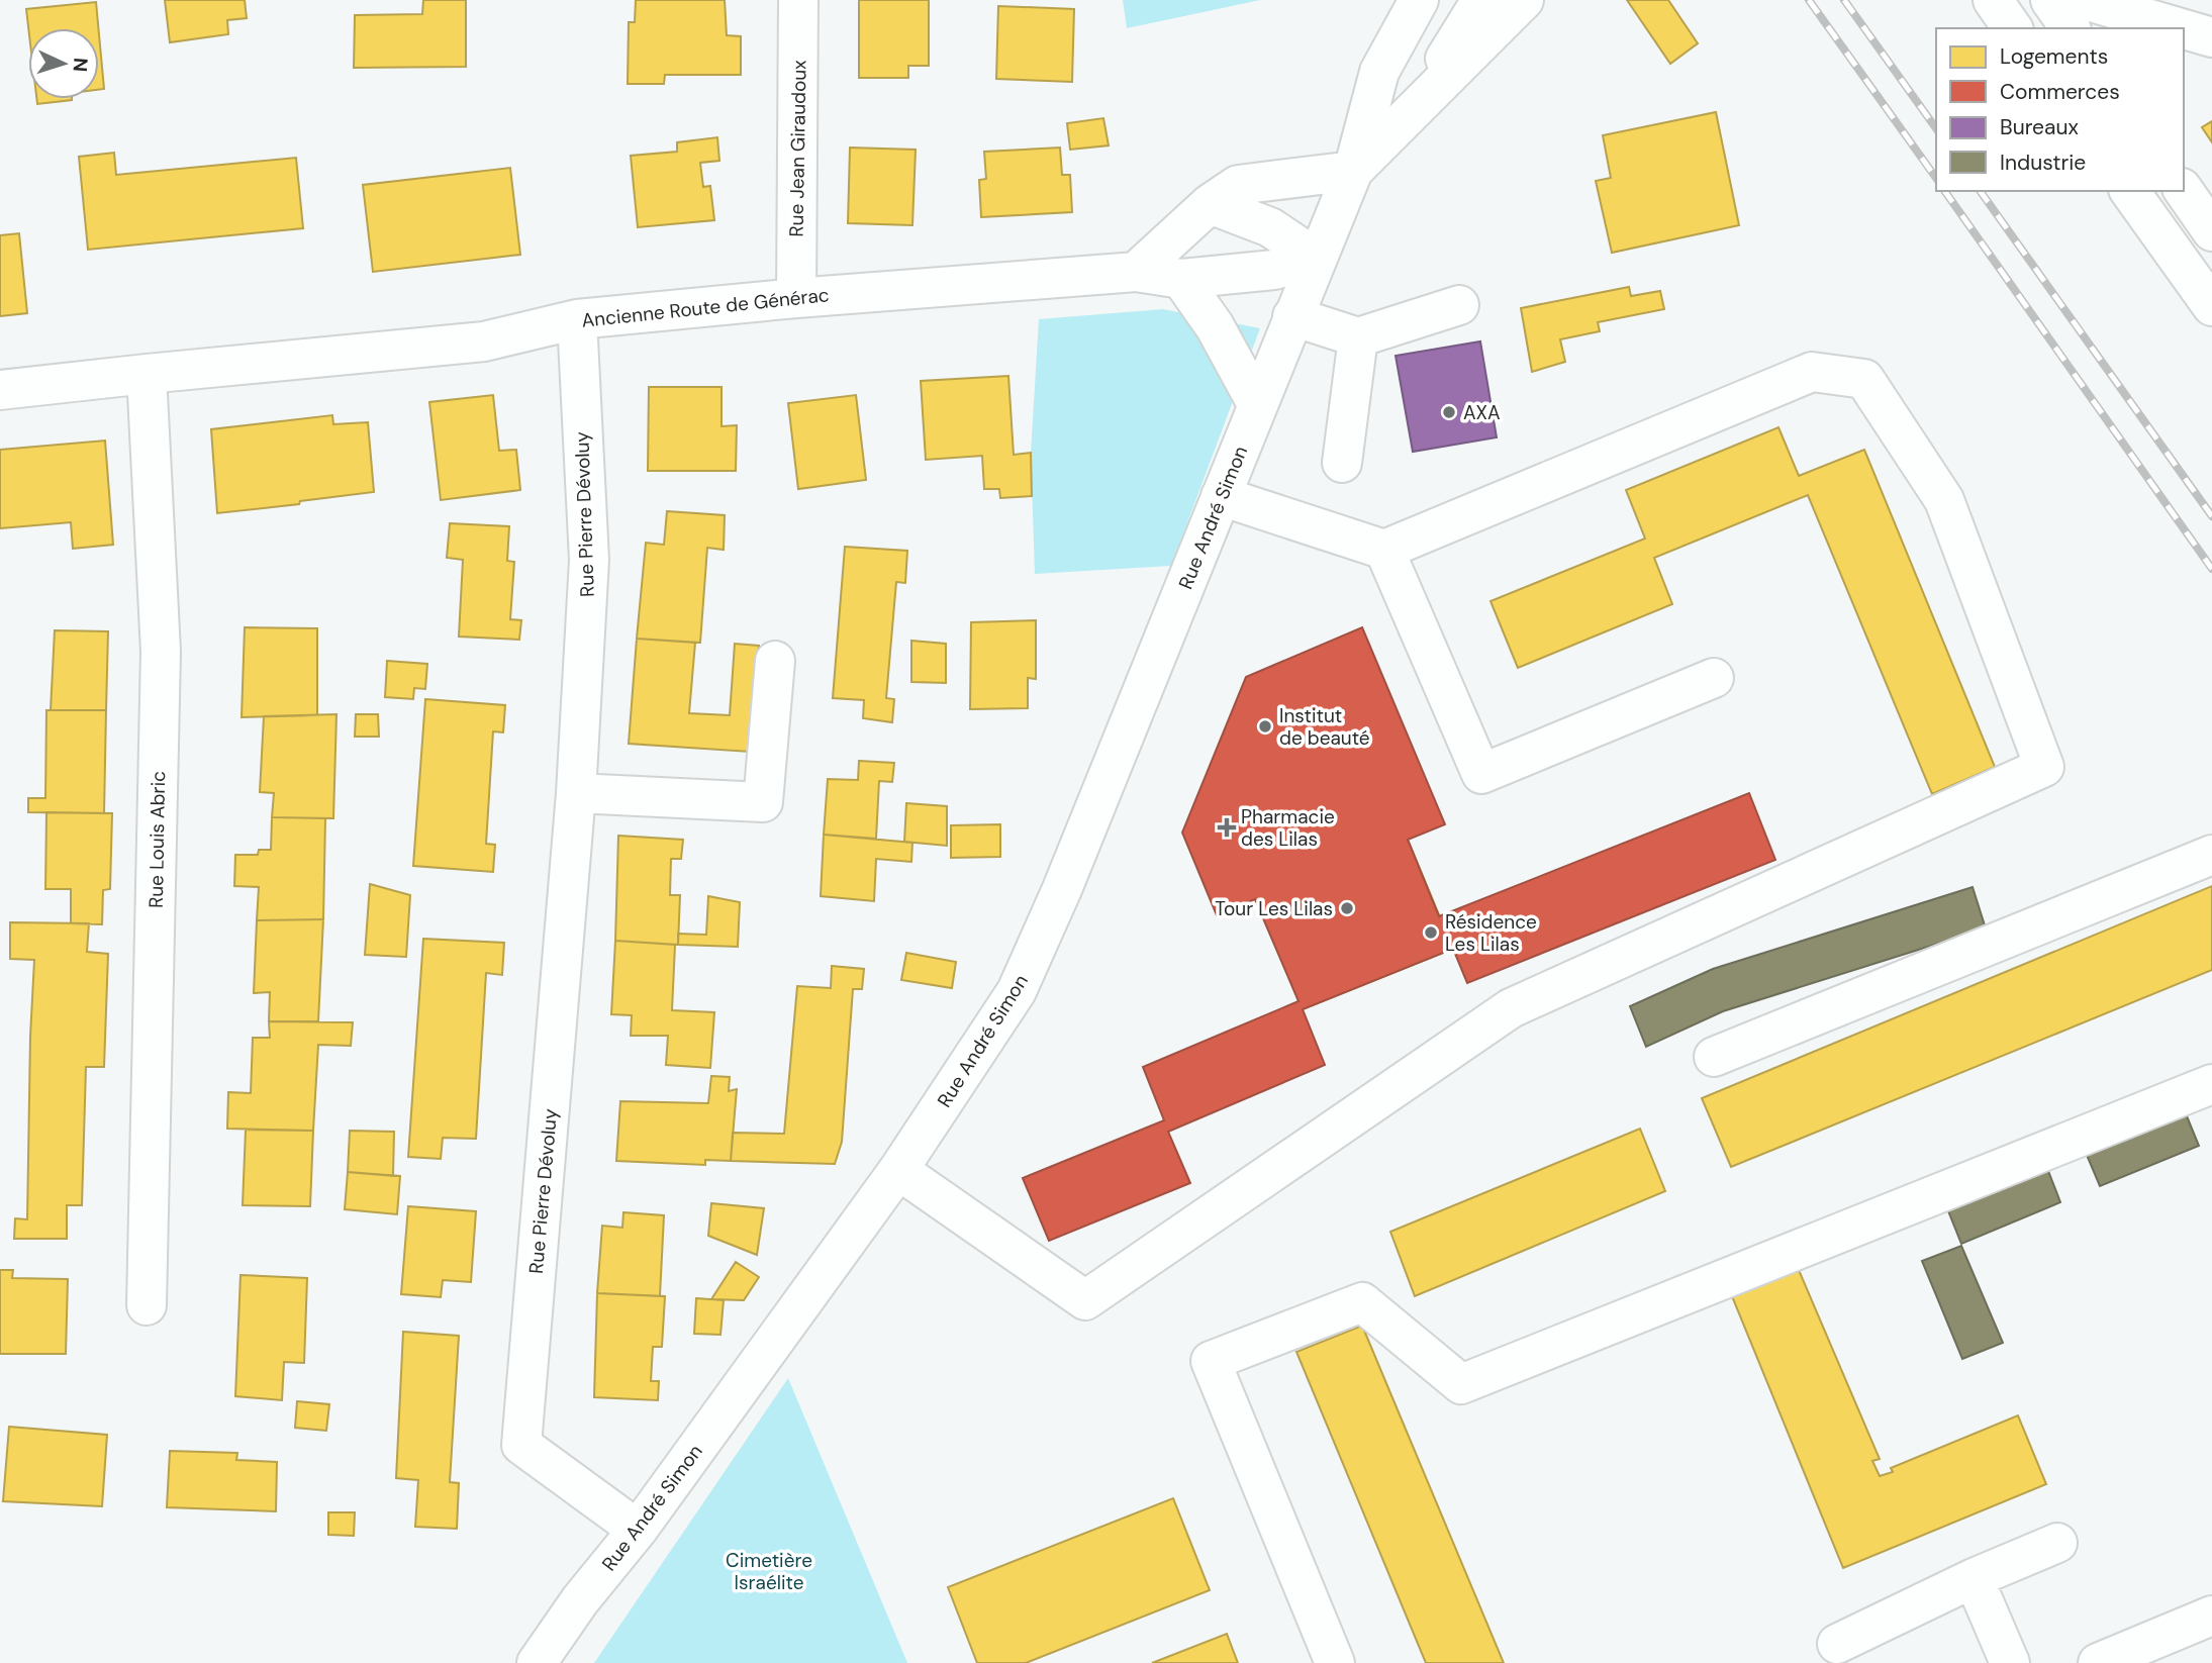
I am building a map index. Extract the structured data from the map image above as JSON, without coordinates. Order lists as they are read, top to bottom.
{
  "streets": {
    "street": [
      "Rue Jean Giraudoux",
      "Ancienne Route de Générac",
      "Rue Pierre Dévoluy",
      "Rue André Simon",
      "Rue Louis Abric"
    ]
  },
  "crossings": [
    ["Rue Jean Giraudoux", "Ancienne Route de Générac"],
    ["Ancienne Route de Générac", "Rue Pierre Dévoluy"],
    ["Ancienne Route de Générac", "Rue André Simon"],
    ["Ancienne Route de Générac", "Rue Louis Abric"],
    ["Rue Pierre Dévoluy", "Rue André Simon"]
  ],
  "parks": ["Cimetière Israélite"],
  "places": {
    "other": [
      "AXA",
      "Institut de beauté",
      "Tour Les Lilas",
      "Résidence Les Lilas"
    ],
    "health": ["Pharmacie des Lilas"]
  },
  "legend": [
    "Logements",
    "Commerces",
    "Bureaux",
    "Industrie"
  ],
  "north": "right"
}
